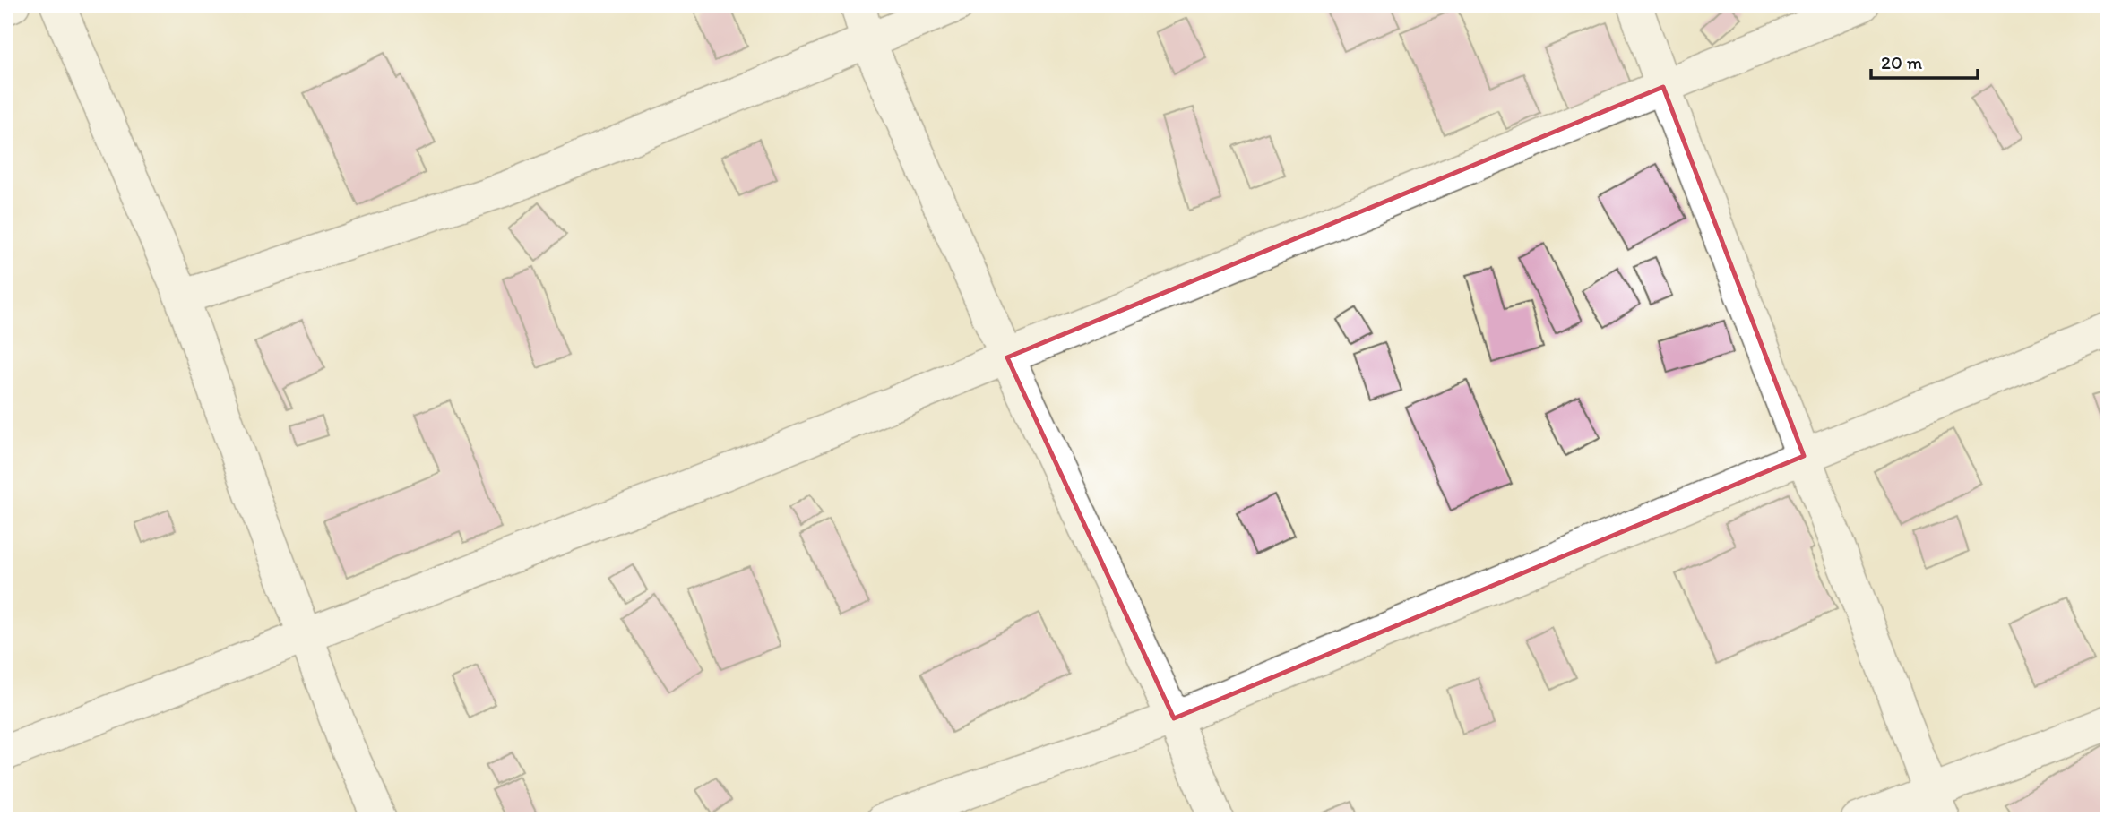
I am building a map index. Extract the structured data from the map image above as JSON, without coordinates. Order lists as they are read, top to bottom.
{
  "scale_bar": "20 m"
}
